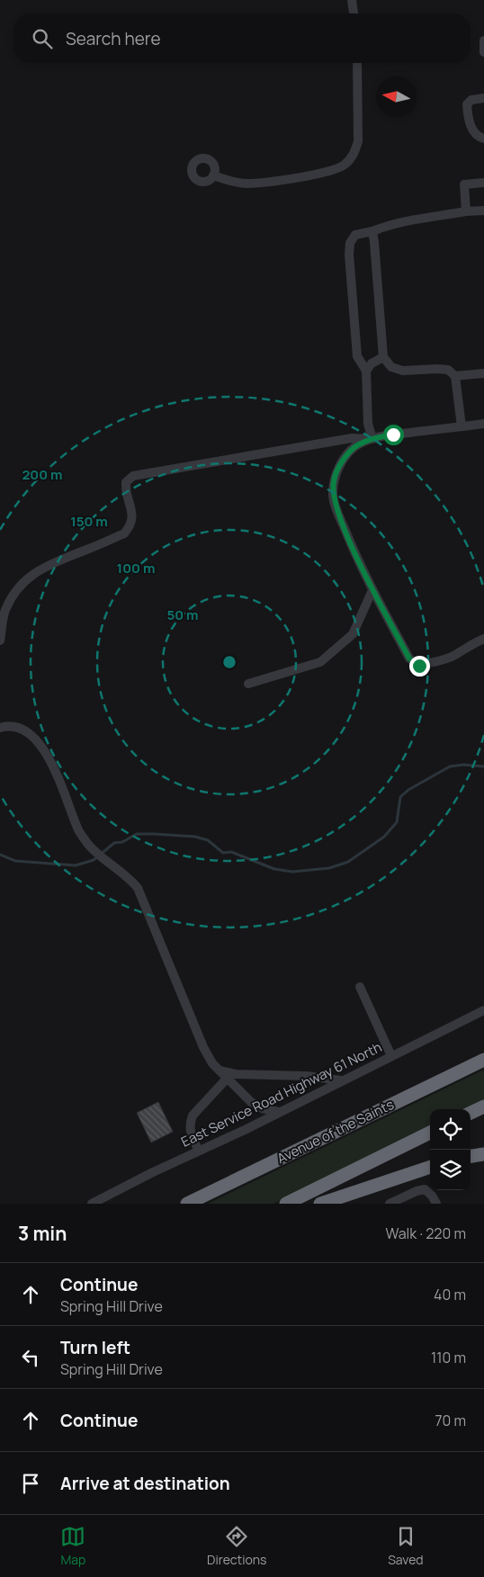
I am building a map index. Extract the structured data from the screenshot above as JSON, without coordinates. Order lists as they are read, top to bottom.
{
  "streets": {
    "highway": ["Avenue of the Saints"],
    "street": ["East Service Road Highway 61 North"]
  },
  "north": "left",
  "page": {
    "search": "Search here",
    "heading": ["3 min", "Walk · 220 m"],
    "list": [
      ["Continue", "Spring Hill Drive", "40 m"],
      ["Turn left", "Spring Hill Drive", "110 m"],
      ["Continue", "70 m"],
      "Arrive at destination"
    ],
    "nav": ["Map", "Directions", "Saved"]
  },
  "rings": [
    "200 m",
    "150 m",
    "100 m",
    "50 m"
  ]
}
